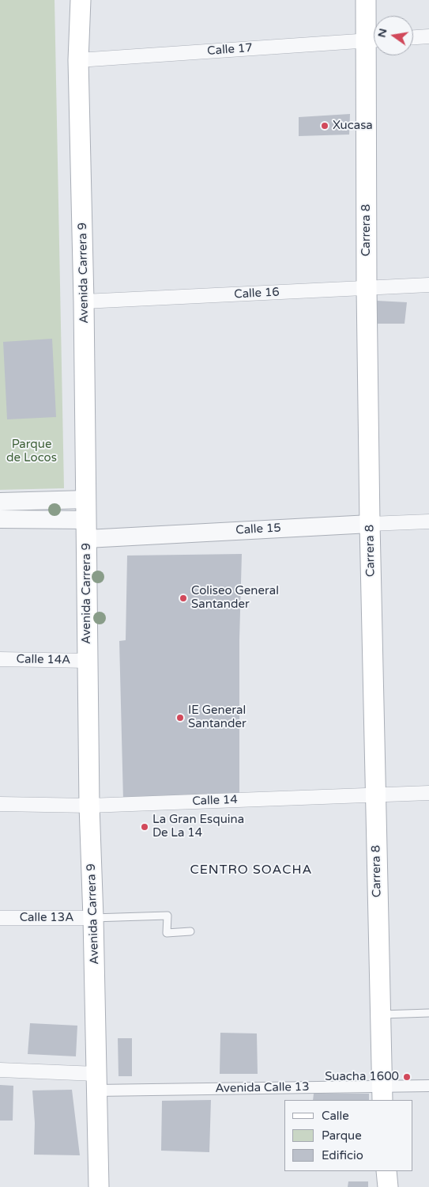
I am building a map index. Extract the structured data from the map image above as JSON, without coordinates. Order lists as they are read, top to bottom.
{
  "streets": {
    "main road": ["Carrera 8", "Avenida Carrera 9"],
    "street": [
      "Calle 17",
      "Calle 16",
      "Calle 15",
      "Calle 14A",
      "Calle 14",
      "Calle 13A",
      "Avenida Calle 13"
    ]
  },
  "crossings": [
    ["Calle 17", "Carrera 8"],
    ["Calle 17", "Avenida Carrera 9"],
    ["Carrera 8", "Calle 16"],
    ["Carrera 8", "Calle 15"],
    ["Carrera 8", "Calle 14"],
    ["Carrera 8", "Avenida Calle 13"],
    ["Avenida Carrera 9", "Calle 16"],
    ["Avenida Carrera 9", "Calle 15"],
    ["Avenida Carrera 9", "Calle 14A"],
    ["Avenida Carrera 9", "Calle 14"],
    ["Avenida Carrera 9", "Calle 13A"],
    ["Avenida Carrera 9", "Avenida Calle 13"]
  ],
  "districts": ["CENTRO SOACHA"],
  "parks": ["Parque de Locos"],
  "places": [
    "Xucasa",
    "Coliseo General Santander",
    "IE General Santander",
    "La Gran Esquina De La 14",
    "Suacha 1600"
  ],
  "legend": ["Calle", "Parque", "Edificio"],
  "north": "left"
}
